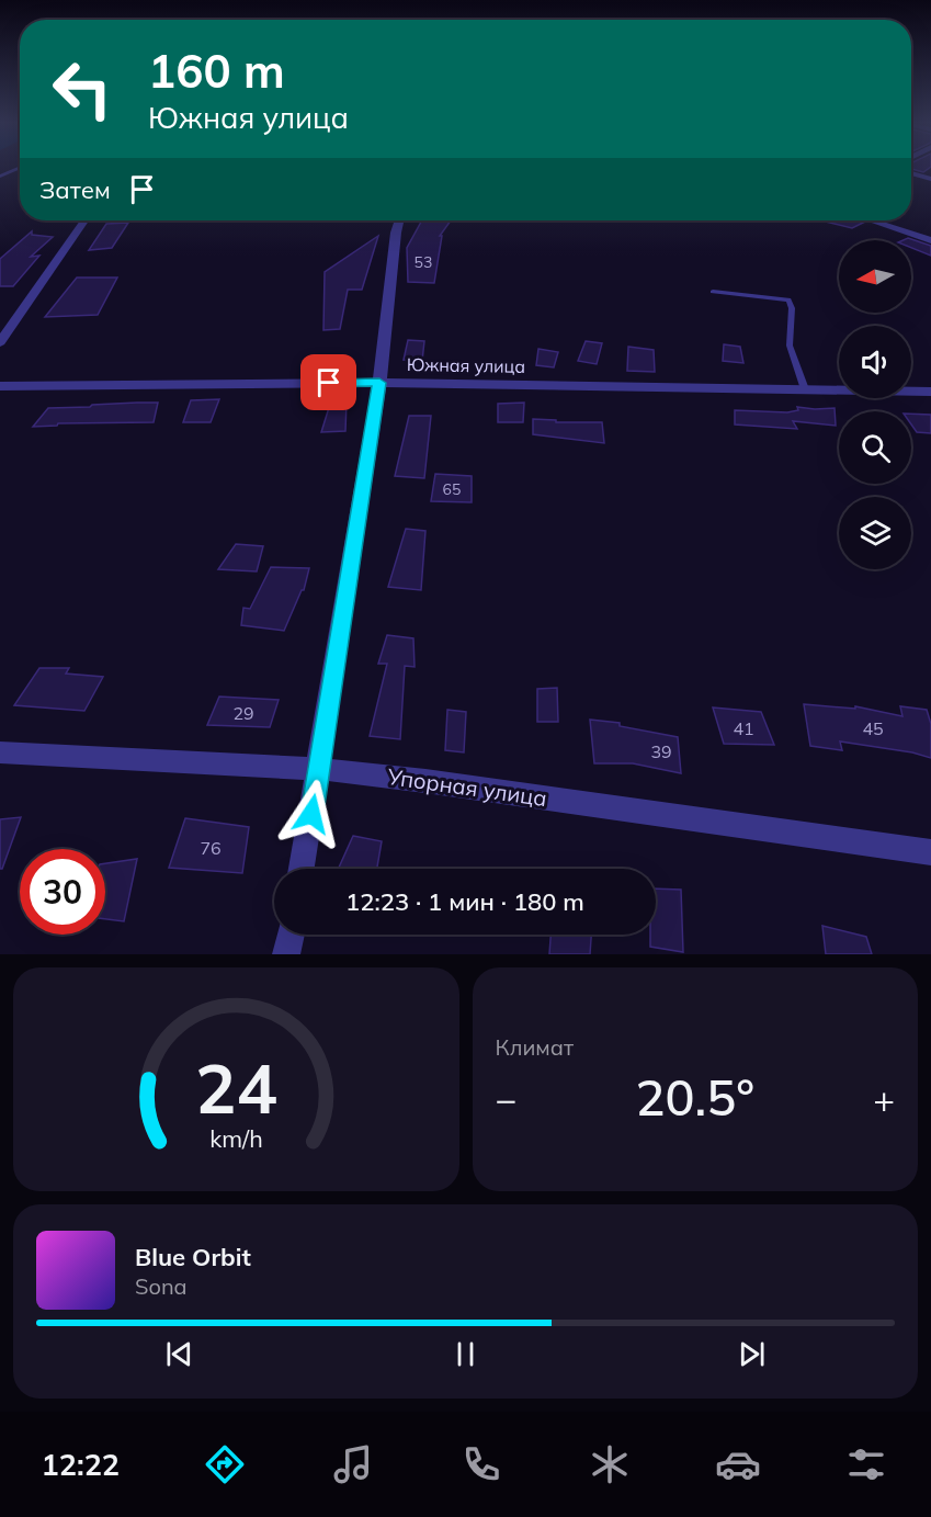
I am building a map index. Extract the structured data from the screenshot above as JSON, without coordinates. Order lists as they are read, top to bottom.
{
  "streets": {
    "street": ["Южная улица", "Упорная улица"]
  },
  "house_numbers": [
    "53",
    "65",
    "29",
    "41",
    "45",
    "39",
    "76"
  ],
  "north": "left",
  "page": {
    "turn": ["160 m", "Южная улица"],
    "then": "Затем",
    "limit": "30",
    "trip": "12:23 · 1 мин · 180 m",
    "tile": "Климат",
    "heat": ["−", "20.5°", "+"],
    "song": ["Blue Orbit", "Sona"],
    "tabs": "12:22",
    "gauge": ["24", "km/h"]
  }
}
